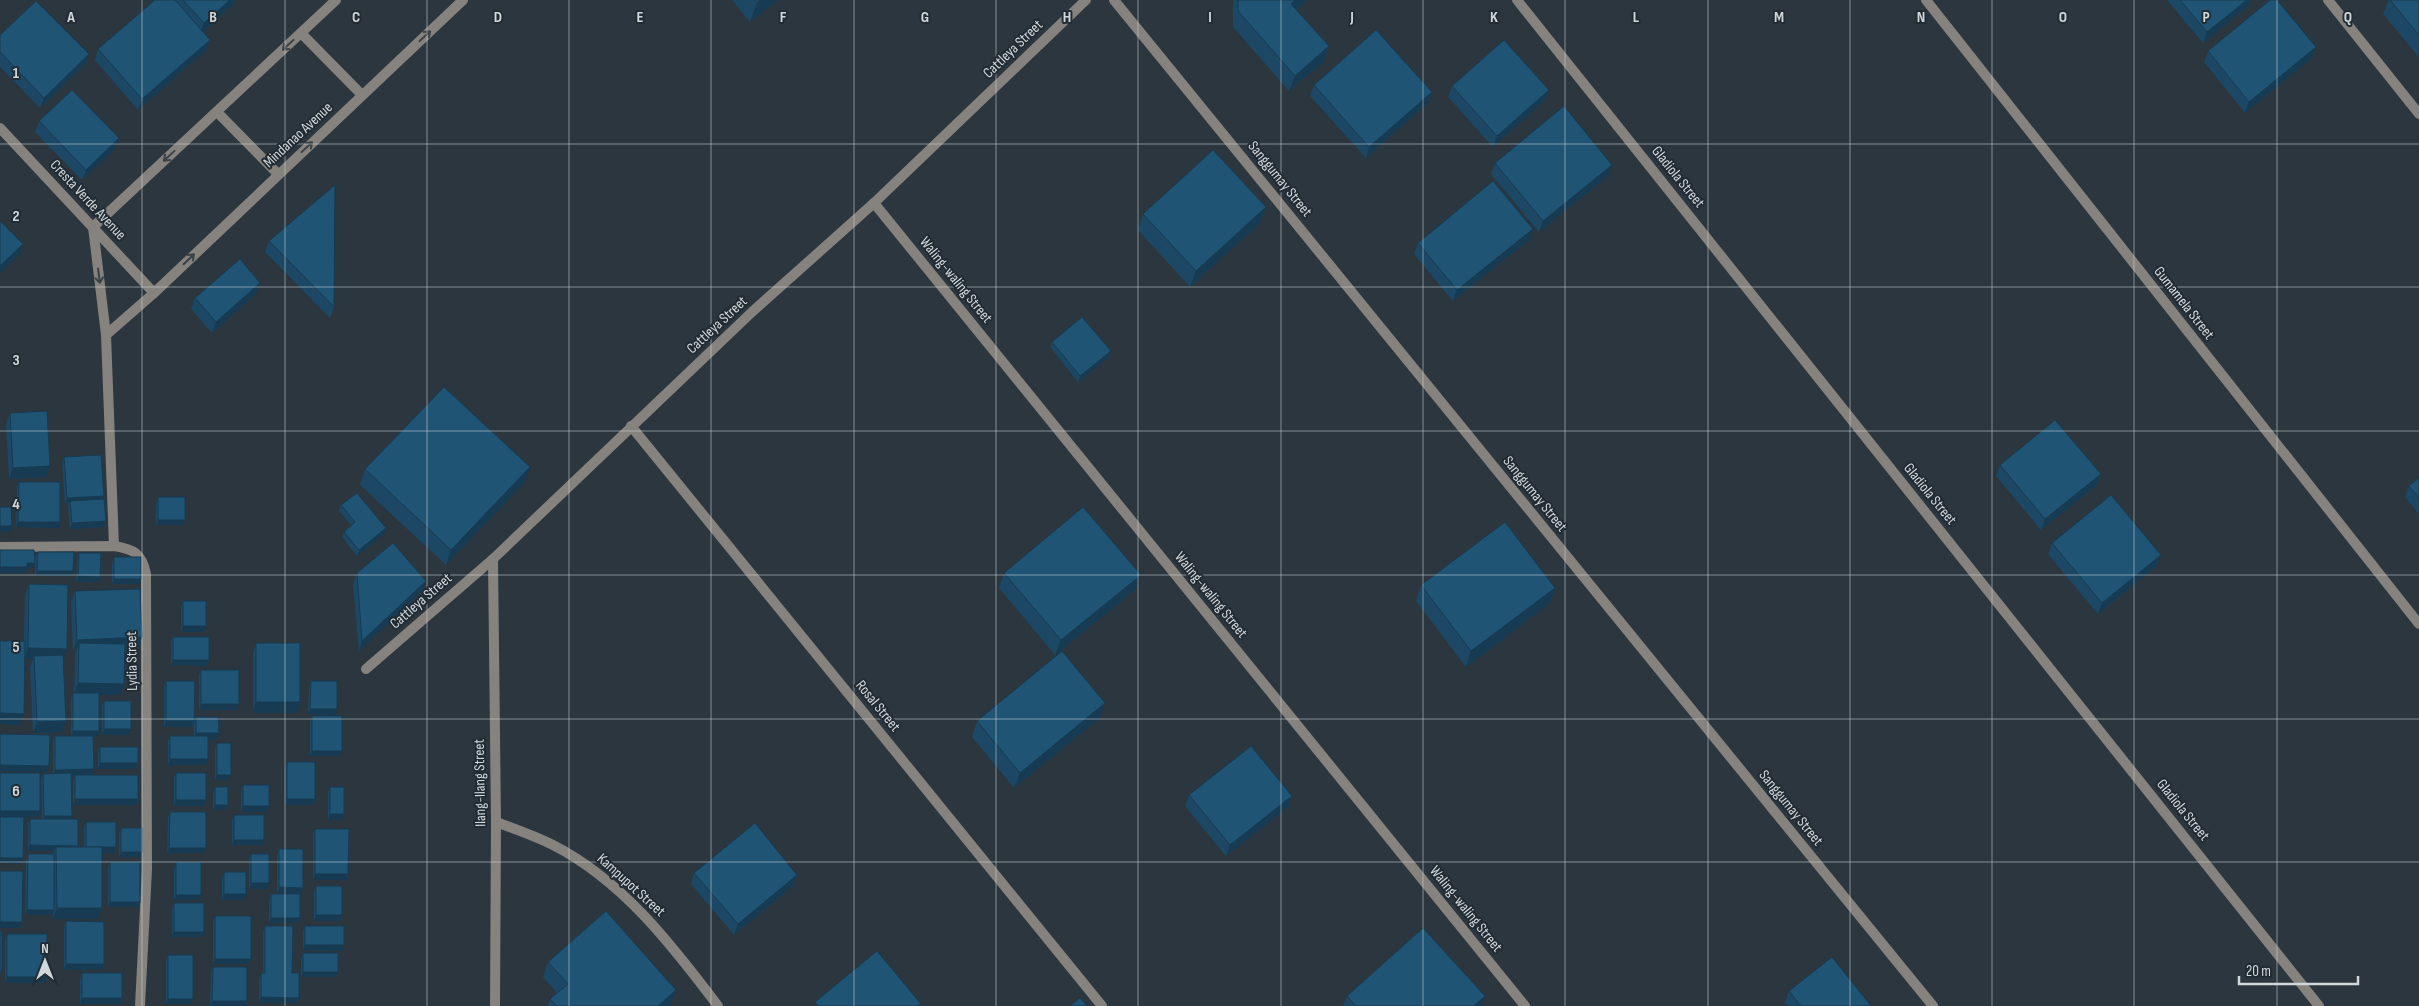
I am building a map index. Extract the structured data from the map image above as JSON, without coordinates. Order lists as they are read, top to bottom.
{
  "streets": {
    "street": [
      "Cattleya Street",
      "Mindanao Avenue",
      "Gladiola Street",
      "Sanggumay Street",
      "Cresta Verde Avenue",
      "Waling-waling Street",
      "Gumamela Street",
      "Lydia Street",
      "Rosal Street",
      "Ilang-Ilang Street",
      "Kampupot Street"
    ]
  },
  "crossings": [
    ["Cattleya Street", "Waling-waling Street"],
    ["Cattleya Street", "Rosal Street"],
    ["Cattleya Street", "Ilang-Ilang Street"],
    ["Mindanao Avenue", "Cresta Verde Avenue"],
    ["Ilang-Ilang Street", "Kampupot Street"]
  ],
  "scale_bar": "20 m",
  "north": "top",
  "grid": {
    "columns": [
      "A",
      "B",
      "C",
      "D",
      "E",
      "F",
      "G",
      "H",
      "I",
      "J",
      "K",
      "L",
      "M",
      "N",
      "O",
      "P",
      "Q"
    ],
    "rows": [
      "1",
      "2",
      "3",
      "4",
      "5",
      "6"
    ]
  }
}
